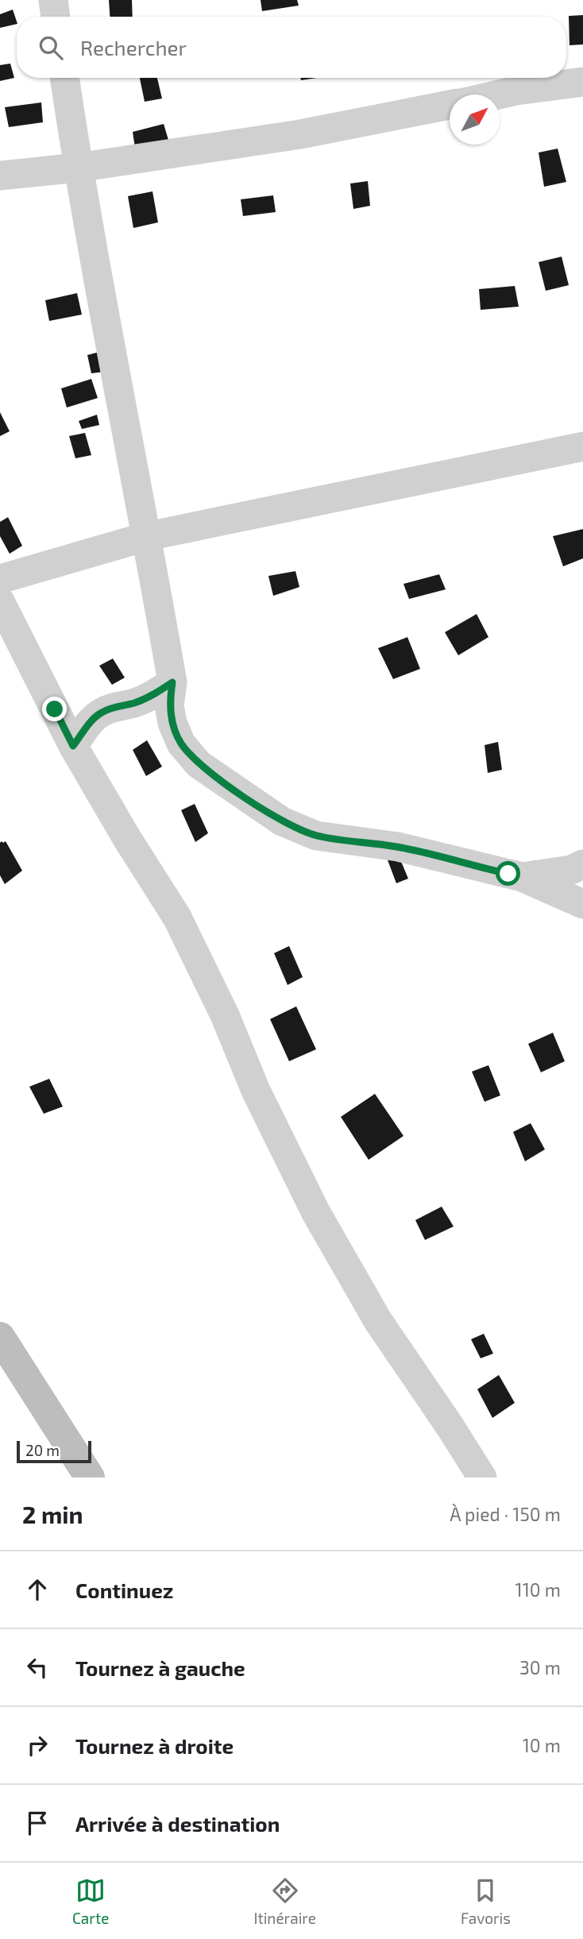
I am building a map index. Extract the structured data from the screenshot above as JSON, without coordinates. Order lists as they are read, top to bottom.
{
  "scale_bar": "20 m",
  "north": "top right",
  "page": {
    "search": "Rechercher",
    "scale": "20 m",
    "heading": ["2 min", "À pied · 150 m"],
    "list": [
      ["Continuez", "110 m"],
      ["Tournez à gauche", "30 m"],
      ["Tournez à droite", "10 m"],
      "Arrivée à destination"
    ],
    "nav": ["Carte", "Itinéraire", "Favoris"]
  }
}
